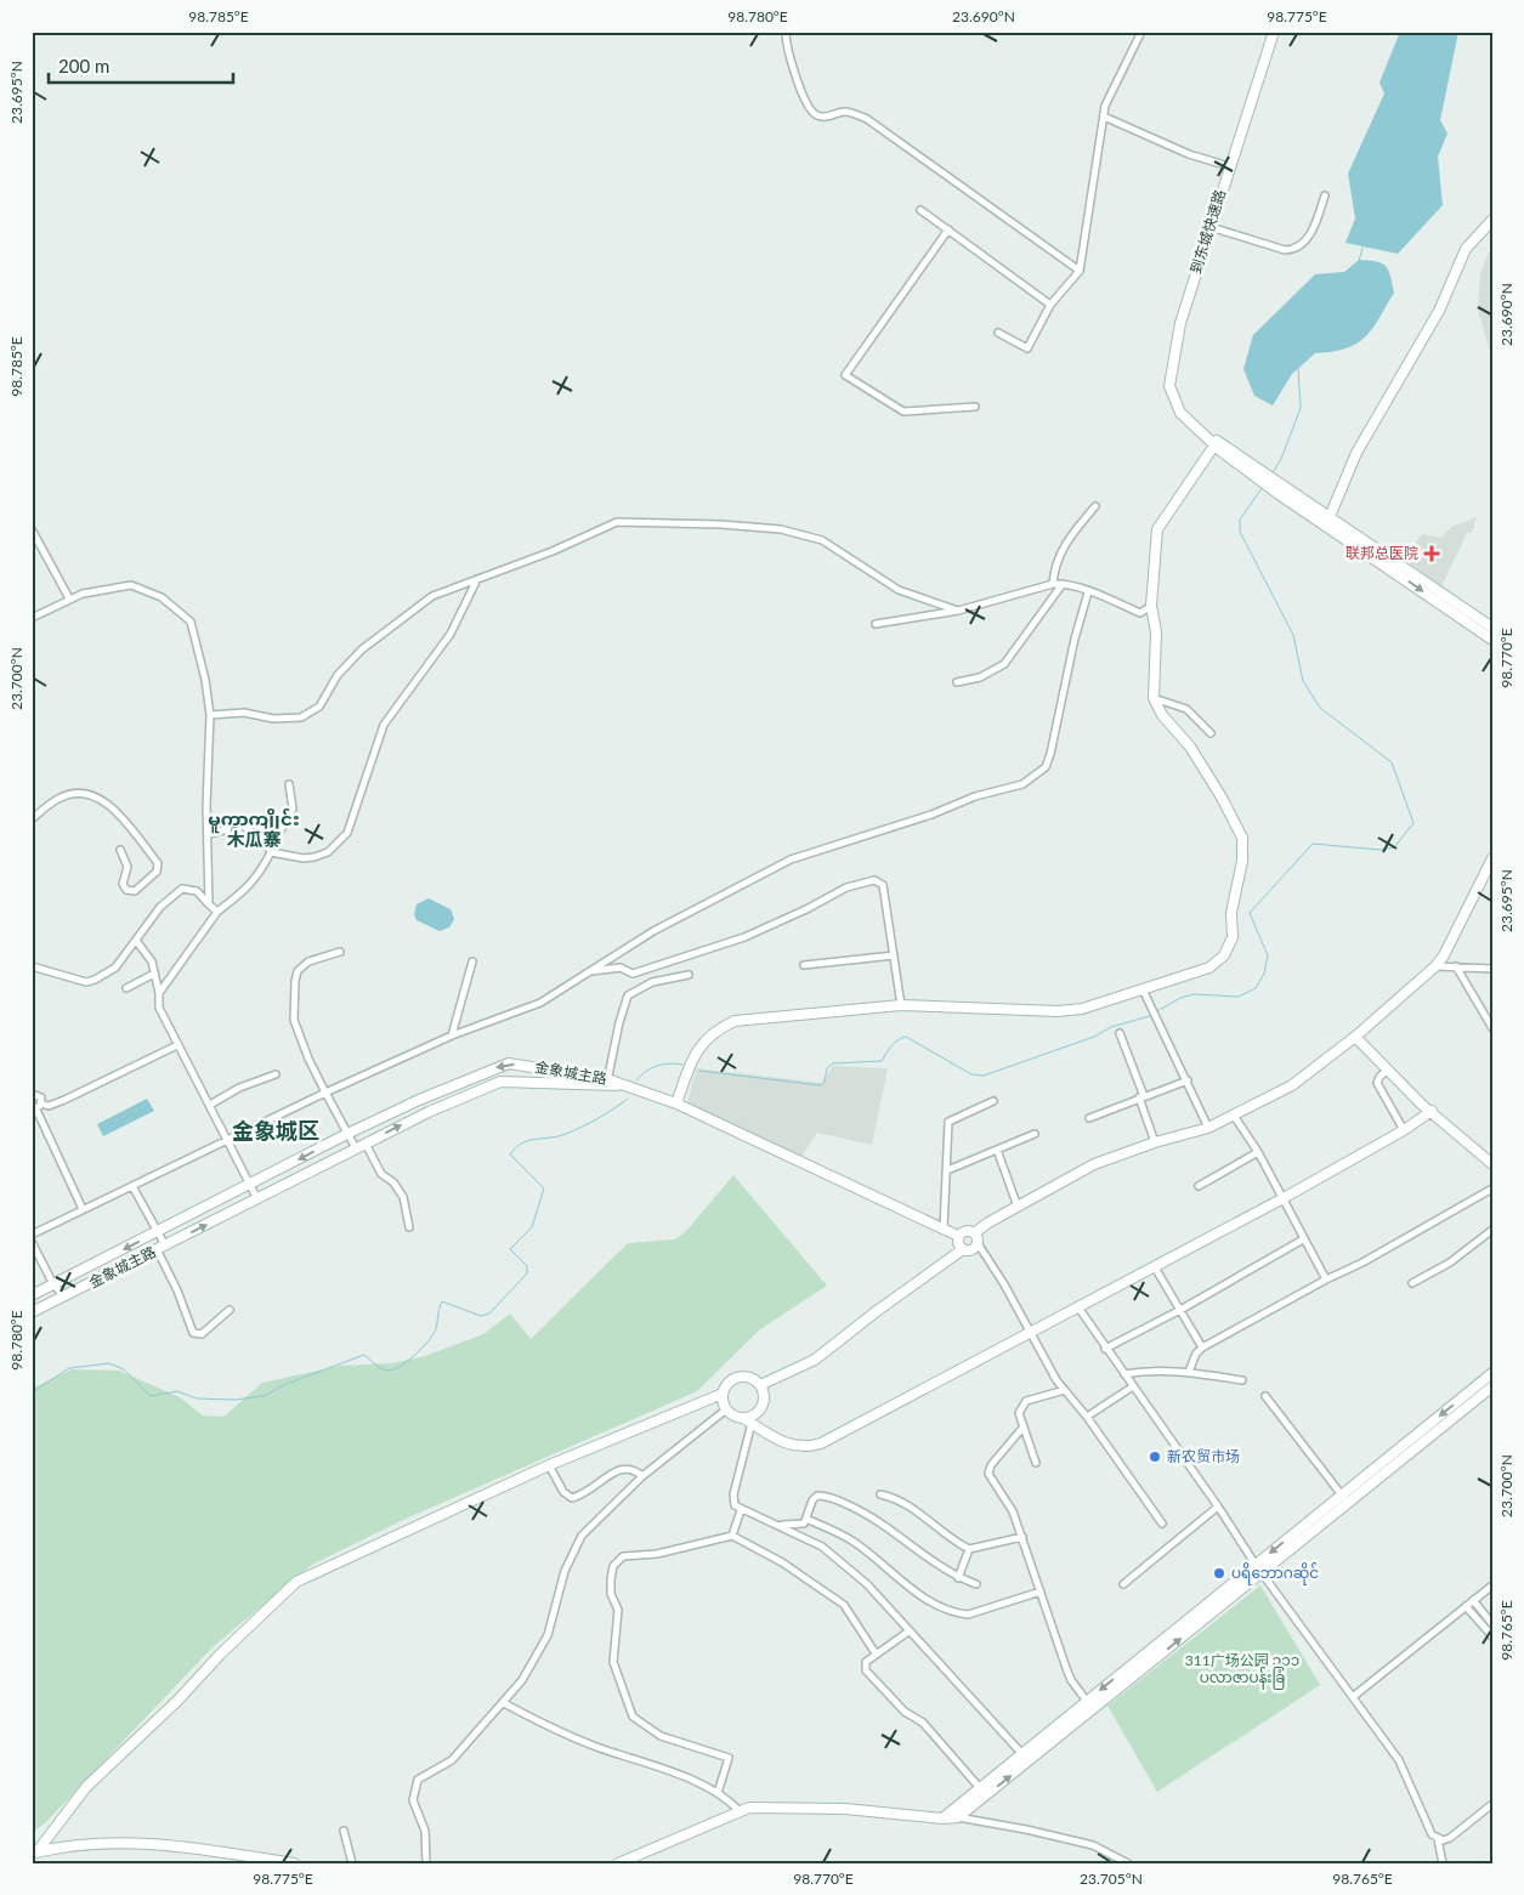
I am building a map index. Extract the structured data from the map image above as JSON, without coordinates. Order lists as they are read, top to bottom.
{
  "streets": {
    "main road": ["到东城快速路", "金象城主路"]
  },
  "districts": ["မူကွာကျိုင်း 木瓜寨", "金象城区"],
  "parks": ["311广场公园 ၃၁၁ ပလာဇာပန်းခြံ"],
  "places": {
    "health": ["联邦总医院"],
    "other": ["新农贸市场", "ပရိဘောဂဆိုင်"]
  },
  "scale_bar": "200 m",
  "coordinates": [
    "98.785°E",
    "98.780°E",
    "23.690°N",
    "98.775°E",
    "23.695°N",
    "98.770°E",
    "23.700°N",
    "98.765°E",
    "23.705°N"
  ]
}
